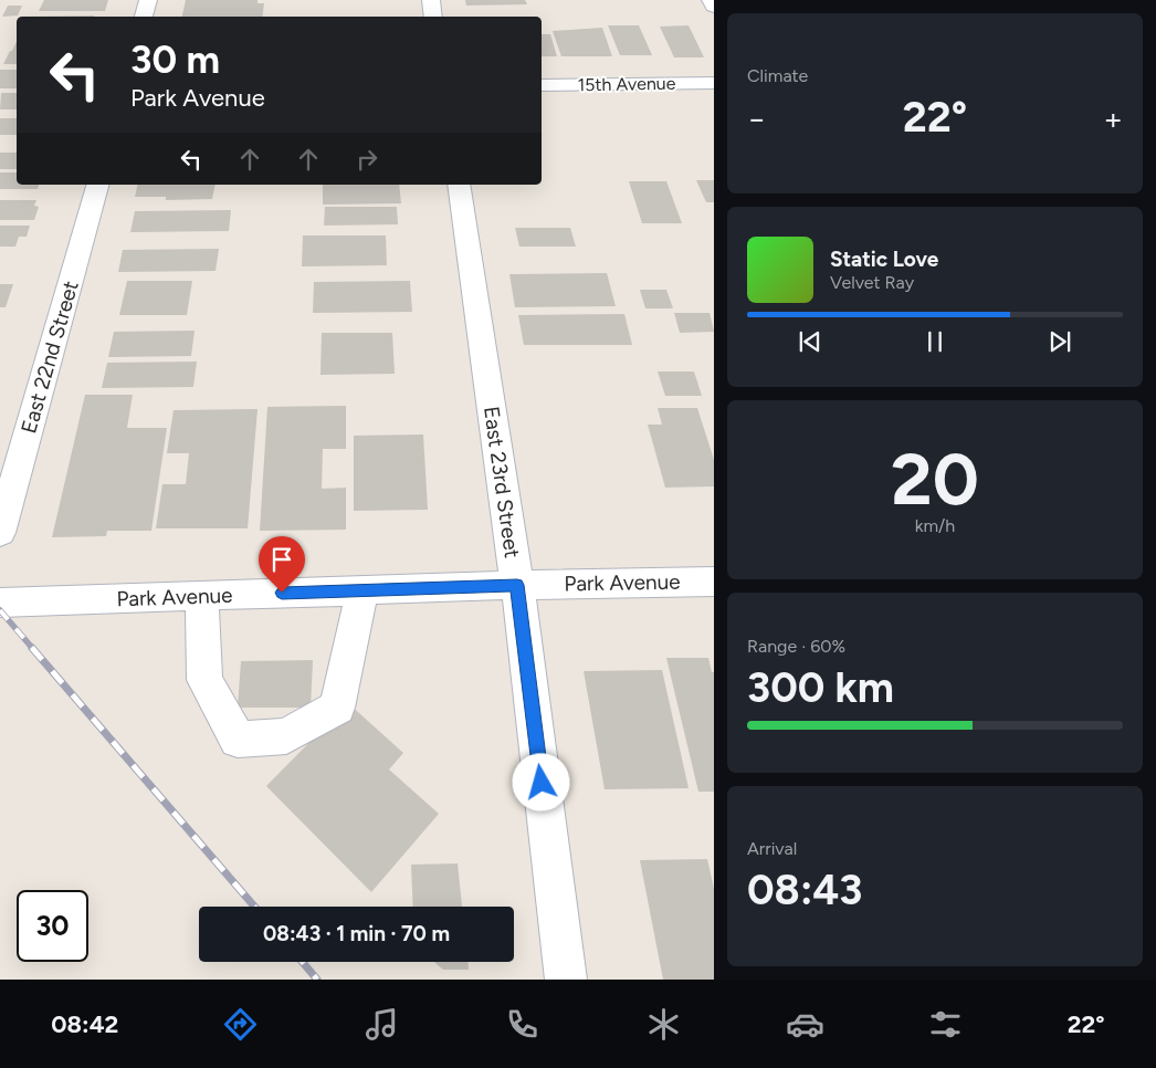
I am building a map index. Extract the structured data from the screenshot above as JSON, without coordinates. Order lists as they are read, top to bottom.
{
  "streets": {
    "street": [
      "15th Avenue",
      "East 22nd Street",
      "East 23rd Street",
      "Park Avenue"
    ]
  },
  "crossings": [
    ["East 23rd Street", "Park Avenue"]
  ],
  "page": {
    "tile": [
      "Climate",
      ["20", "km/h"],
      ["Range · 60%", "300 km"],
      ["Arrival", "08:43"]
    ],
    "turn": ["30 m", "Park Avenue"],
    "heat": ["−", "22°", "+"],
    "song": ["Static Love", "Velvet Ray"],
    "limit": "30",
    "trip": "08:43 · 1 min · 70 m",
    "tabs": ["08:42", "22°"]
  }
}
